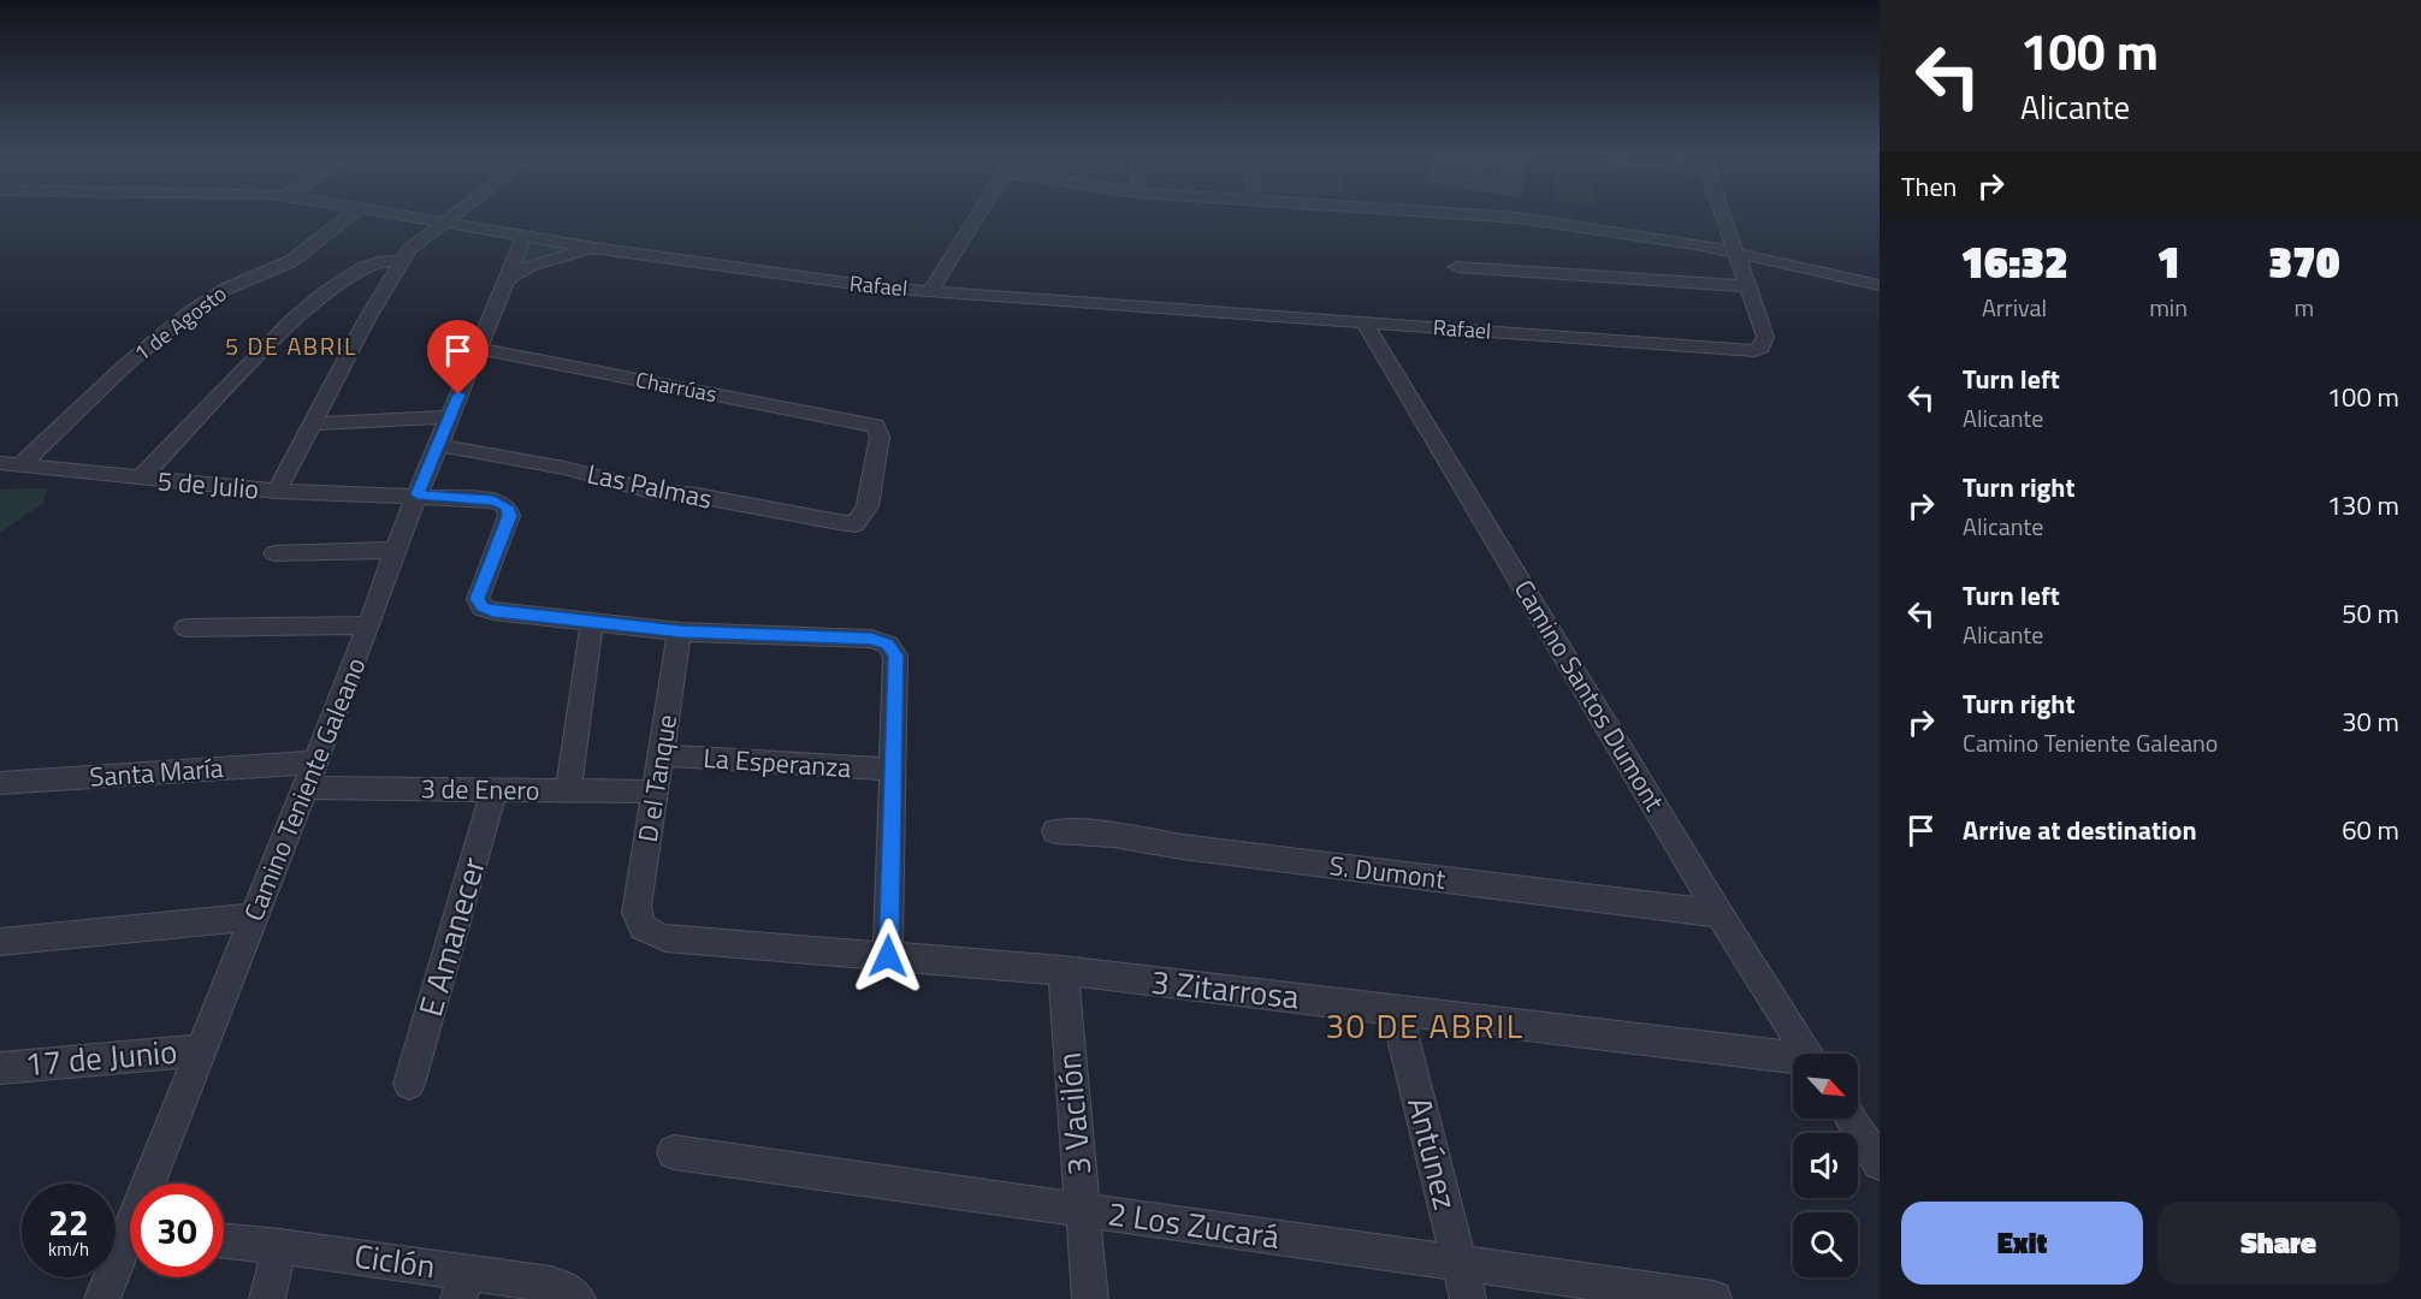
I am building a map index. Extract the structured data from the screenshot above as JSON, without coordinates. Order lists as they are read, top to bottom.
{
  "streets": {
    "street": [
      "Rafael",
      "1 de Agosto",
      "Charrúas",
      "5 de Julio",
      "Las Palmas",
      "Camino Santos Dumont",
      "La Esperanza",
      "Santa María",
      "D el Tanque",
      "Camino Teniente Galeano",
      "3 de Enero",
      "S. Dumont",
      "E Amanecer",
      "3 Zitarrosa",
      "17 de Junio",
      "3 Vacilón",
      "Antúnez",
      "2 Los Zucará",
      "Ciclón"
    ]
  },
  "crossings": [
    ["Rafael", "Camino Santos Dumont"],
    ["Rafael", "Camino Teniente Galeano"],
    ["1 de Agosto", "5 de Julio"],
    ["Charrúas", "Las Palmas"],
    ["Charrúas", "Camino Teniente Galeano"],
    ["5 de Julio", "Camino Teniente Galeano"],
    ["Las Palmas", "Camino Teniente Galeano"],
    ["Camino Santos Dumont", "S. Dumont"],
    ["La Esperanza", "D el Tanque"],
    ["Santa María", "Camino Teniente Galeano"],
    ["Santa María", "3 de Enero"],
    ["D el Tanque", "3 de Enero"],
    ["D el Tanque", "3 Zitarrosa"],
    ["Camino Teniente Galeano", "3 de Enero"],
    ["Camino Teniente Galeano", "17 de Junio"],
    ["3 de Enero", "E Amanecer"],
    ["3 Zitarrosa", "3 Vacilón"],
    ["3 Zitarrosa", "Antúnez"],
    ["3 Vacilón", "2 Los Zucará"],
    ["Antúnez", "2 Los Zucará"]
  ],
  "districts": ["5 DE ABRIL", "30 DE ABRIL"],
  "north": "bottom right",
  "page": {
    "turn": ["100 m", "Alicante"],
    "then": "Then",
    "eta": [
      "16:32",
      "Arrival",
      "1",
      "min",
      "370",
      "m"
    ],
    "list": [
      {
        "name": "Turn left",
        "note": "Alicante",
        "value": "100 m"
      },
      {
        "name": "Turn right",
        "note": "Alicante",
        "value": "130 m"
      },
      {
        "name": "Turn left",
        "note": "Alicante",
        "value": "50 m"
      },
      {
        "name": "Turn right",
        "note": "Camino Teniente Galeano",
        "value": "30 m"
      },
      {
        "name": "Arrive at destination",
        "value": "60 m"
      }
    ],
    "speed": "22 km/h",
    "limit": "30",
    "buttons": ["Exit", "Share"]
  }
}
